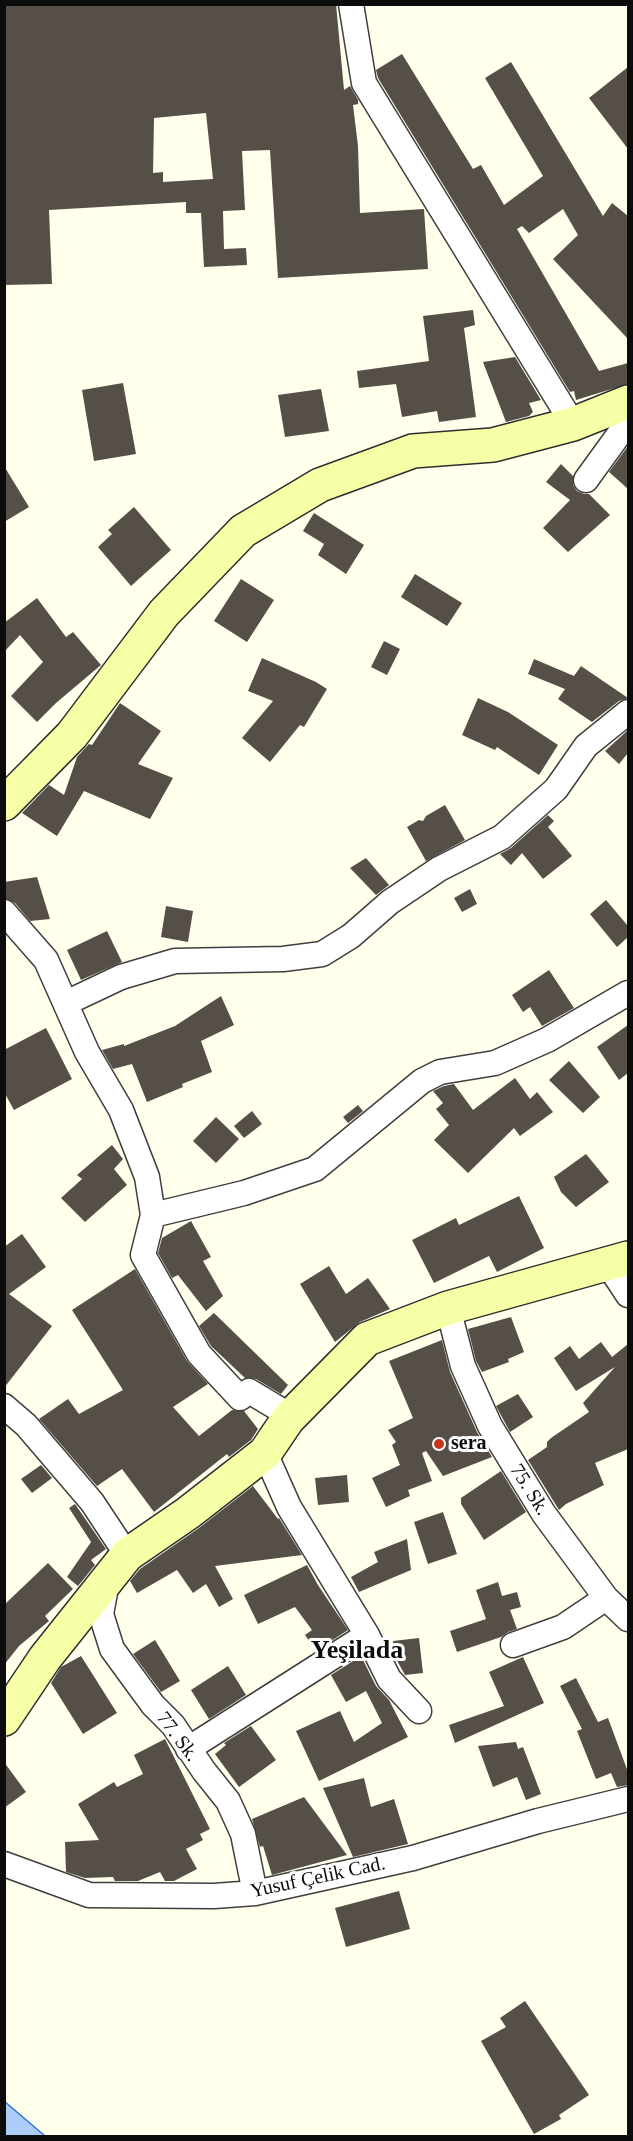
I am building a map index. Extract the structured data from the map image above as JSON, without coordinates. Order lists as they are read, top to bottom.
{
  "streets": {
    "street": ["75. Sk.", "77. Sk.", "Yusuf Çelik Cad."]
  },
  "crossings": [
    ["77. Sk.", "Yusuf Çelik Cad."]
  ],
  "districts": ["Yeşilada"],
  "places": ["sera"]
}
